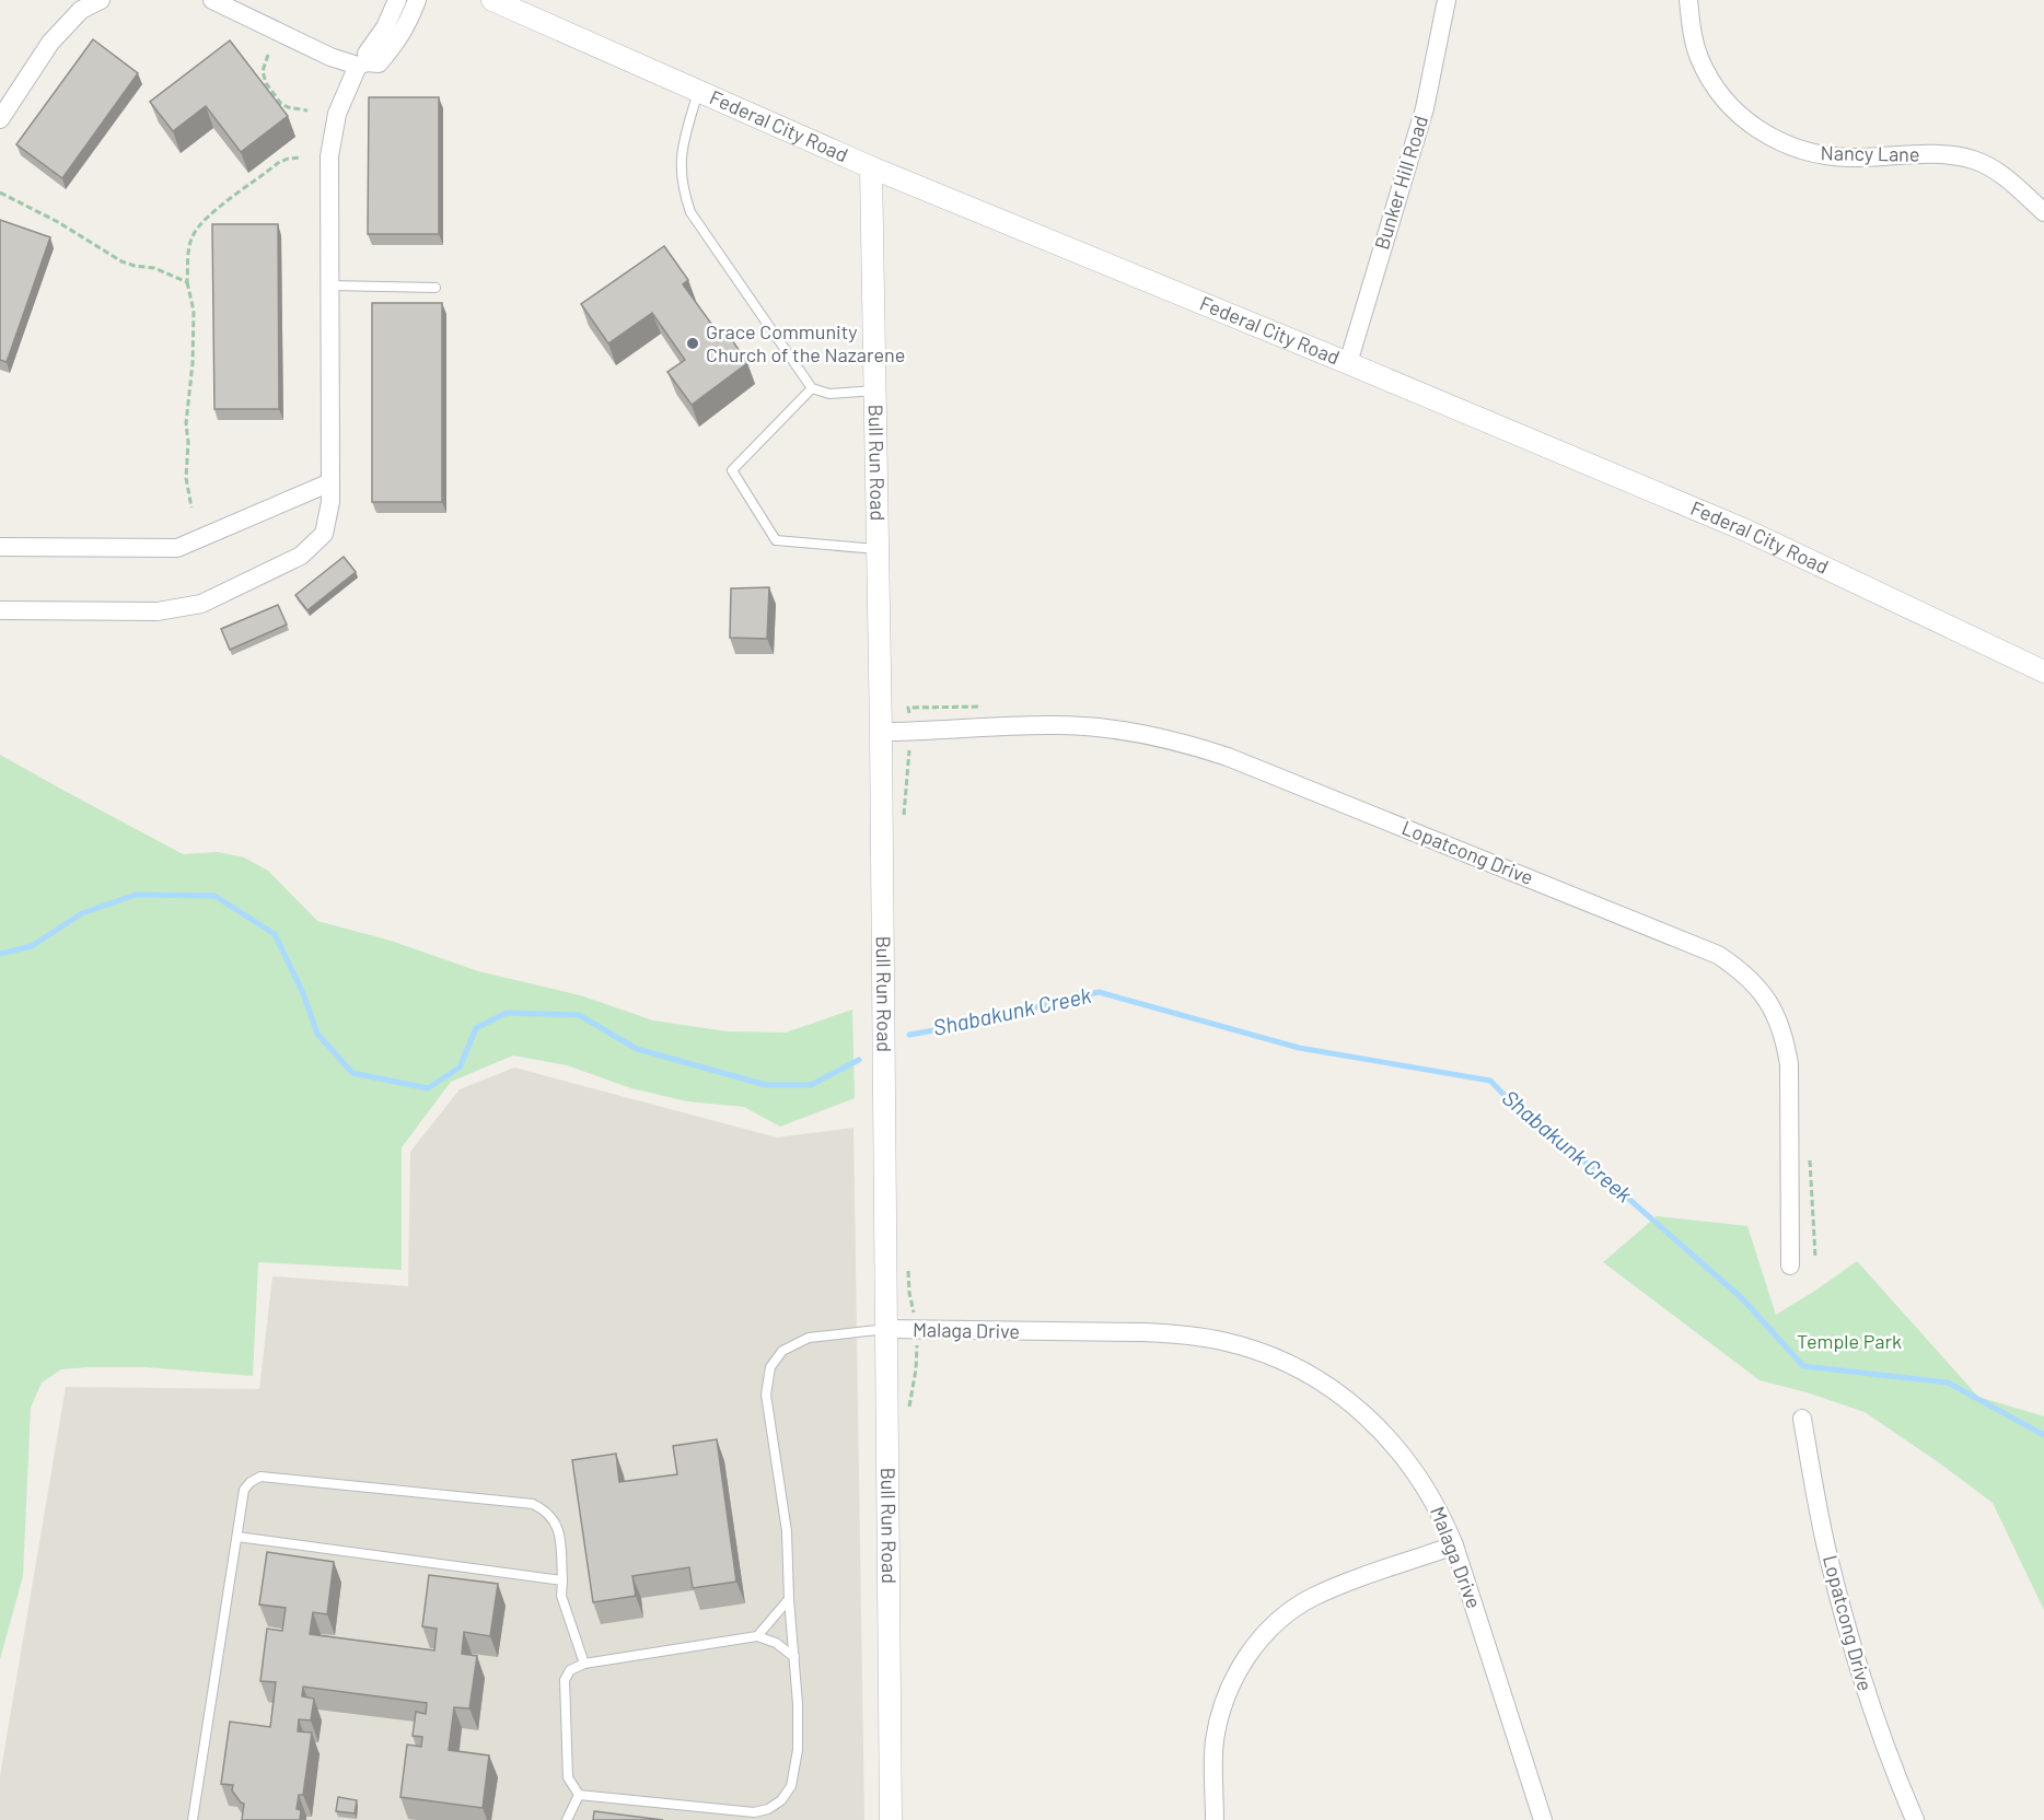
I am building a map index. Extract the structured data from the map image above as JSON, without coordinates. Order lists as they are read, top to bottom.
{
  "streets": {
    "street": [
      "Federal City Road",
      "Nancy Lane",
      "Bunker Hill Road",
      "Bull Run Road",
      "Lopatcong Drive",
      "Malaga Drive"
    ]
  },
  "crossings": [
    ["Federal City Road", "Bunker Hill Road"],
    ["Federal City Road", "Bull Run Road"],
    ["Bull Run Road", "Lopatcong Drive"],
    ["Bull Run Road", "Malaga Drive"]
  ],
  "water": ["Shabakunk Creek"],
  "parks": ["Temple Park"],
  "places": ["Grace Community Church of the Nazarene"]
}
